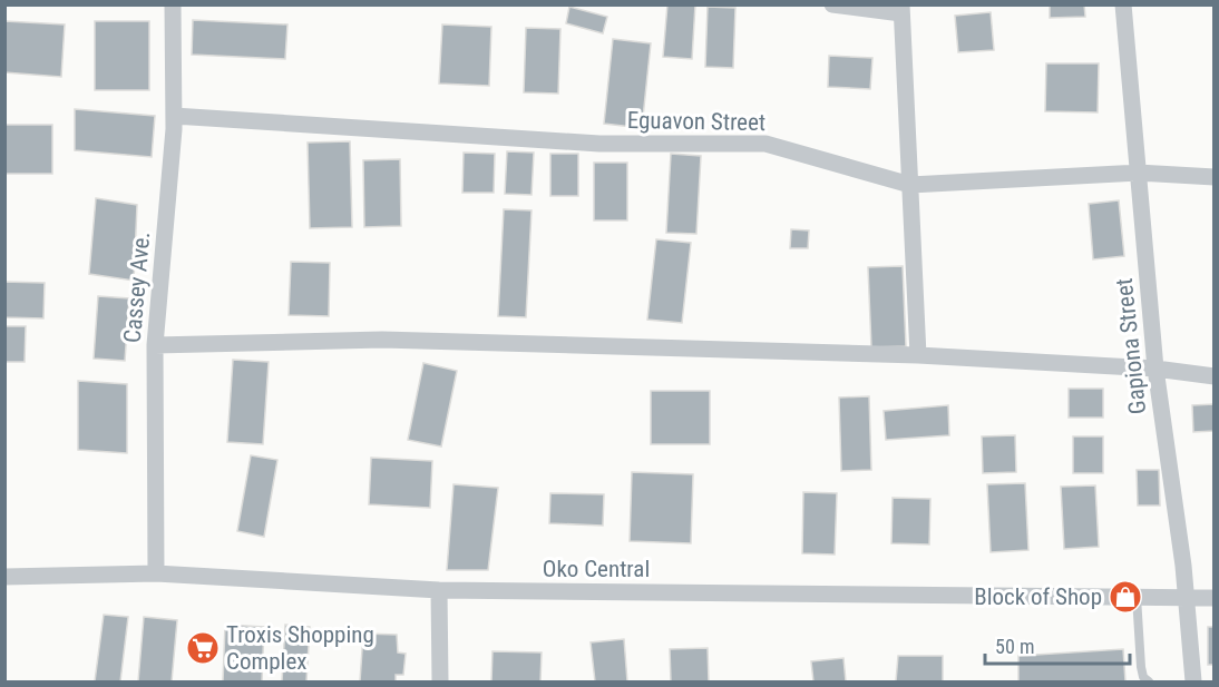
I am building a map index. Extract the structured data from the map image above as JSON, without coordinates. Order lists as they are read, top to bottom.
{
  "streets": {
    "street": [
      "Eguavon Street",
      "Cassey Ave.",
      "Gapiona Street",
      "Oko Central"
    ]
  },
  "crossings": [
    ["Eguavon Street", "Cassey Ave."],
    ["Eguavon Street", "Gapiona Street"],
    ["Cassey Ave.", "Oko Central"],
    ["Gapiona Street", "Oko Central"]
  ],
  "places": {
    "shop": ["Block of Shop"],
    "supermarket": ["Troxis Shopping Complex"]
  },
  "scale_bar": "50 m"
}
